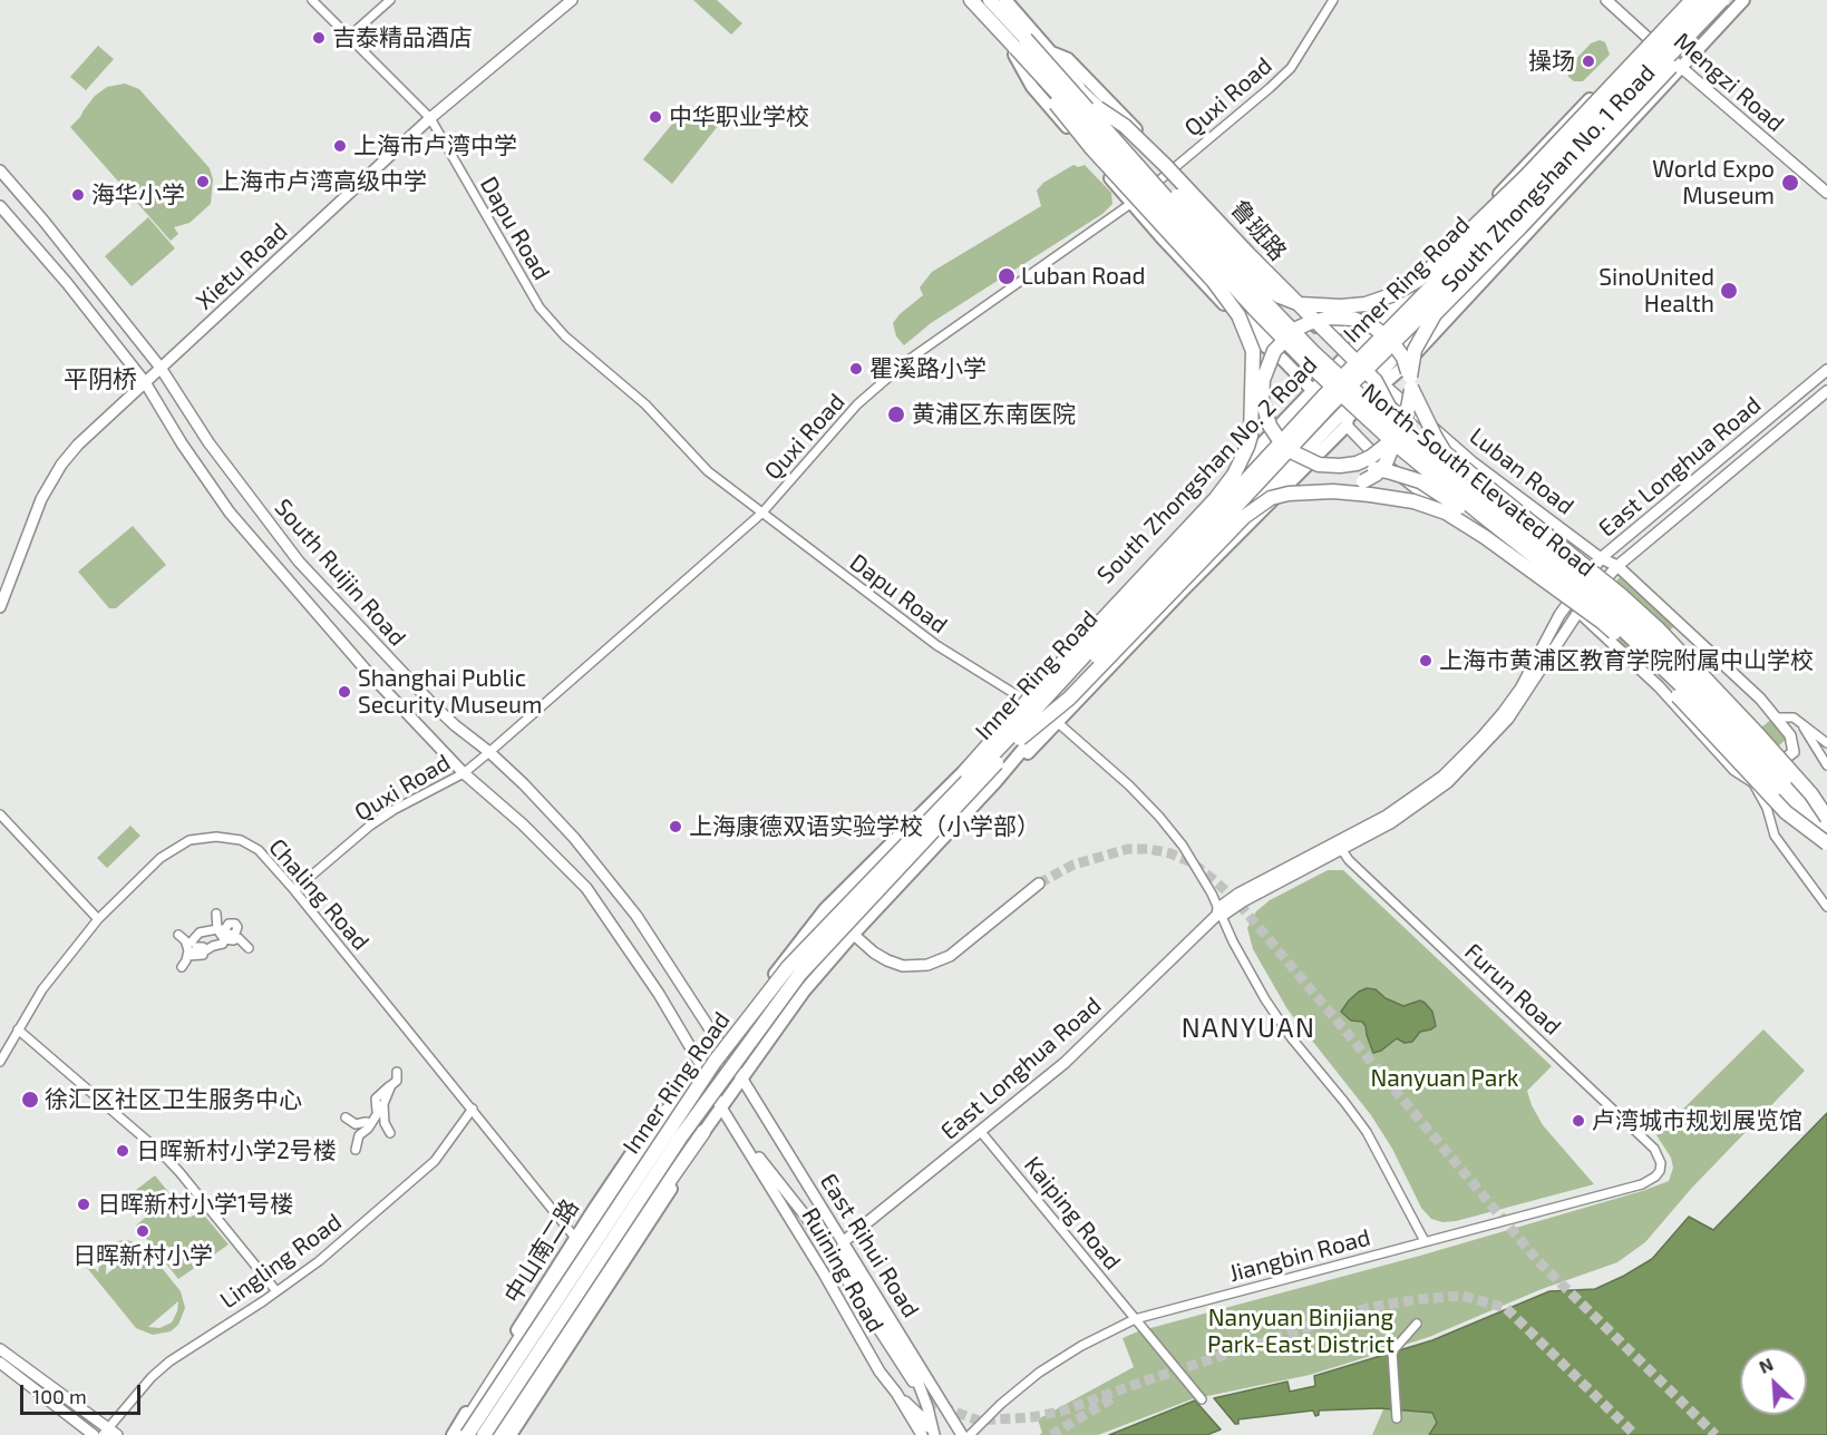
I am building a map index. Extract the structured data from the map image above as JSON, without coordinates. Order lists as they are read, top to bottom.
{
  "streets": {
    "highway": ["Inner Ring Road", "North-South Elevated Road"],
    "main road": [
      "Mengzi Road",
      "South Zhongshan No. 1 Road",
      "Xietu Road",
      "East Longhua Road",
      "South Zhongshan No. 2 Road",
      "Luban Road",
      "South Ruijin Road",
      "East Rihui Road",
      "中山南二路",
      "Ruining Road"
    ],
    "street": [
      "Quxi Road",
      "Dapu Road",
      "Chaling Road",
      "Furun Road",
      "Kaiping Road",
      "Jiangbin Road",
      "Lingling Road"
    ]
  },
  "crossings": [
    ["Mengzi Road", "South Zhongshan No. 1 Road"],
    ["Quxi Road", "Dapu Road"],
    ["Quxi Road", "Luban Road"],
    ["Quxi Road", "South Ruijin Road"],
    ["Quxi Road", "Chaling Road"],
    ["South Zhongshan No. 1 Road", "South Zhongshan No. 2 Road"],
    ["South Zhongshan No. 1 Road", "Luban Road"],
    ["Dapu Road", "Xietu Road"],
    ["Dapu Road", "East Longhua Road"],
    ["Dapu Road", "South Zhongshan No. 2 Road"],
    ["Dapu Road", "Jiangbin Road"],
    ["Xietu Road", "South Ruijin Road"],
    ["Inner Ring Road", "South Zhongshan No. 2 Road"],
    ["East Longhua Road", "Luban Road"],
    ["East Longhua Road", "Furun Road"],
    ["East Longhua Road", "Kaiping Road"],
    ["East Longhua Road", "East Rihui Road"],
    ["South Zhongshan No. 2 Road", "Luban Road"],
    ["South Zhongshan No. 2 Road", "South Ruijin Road"],
    ["South Zhongshan No. 2 Road", "中山南二路"],
    ["South Ruijin Road", "East Rihui Road"],
    ["Chaling Road", "中山南二路"],
    ["Chaling Road", "Lingling Road"],
    ["Furun Road", "Jiangbin Road"],
    ["Kaiping Road", "Jiangbin Road"]
  ],
  "districts": ["平阴桥", "NANYUAN"],
  "parks": ["Nanyuan Park", "Nanyuan Binjiang Park-East District"],
  "places": [
    "吉泰精品酒店",
    "操场",
    "中华职业学校",
    "上海市卢湾中学",
    "上海市卢湾高级中学",
    "World Expo Museum",
    "海华小学",
    "Luban Road",
    "SinoUnited Health",
    "瞿溪路小学",
    "黄浦区东南医院",
    "上海市黄浦区教育学院附属中山学校",
    "Shanghai Public Security Museum",
    "上海康德双语实验学校（小学部）",
    "徐汇区社区卫生服务中心",
    "卢湾城市规划展览馆",
    "日晖新村小学2号楼",
    "日晖新村小学1号楼",
    "日晖新村小学"
  ],
  "scale_bar": "100 m",
  "north": "top left"
}
